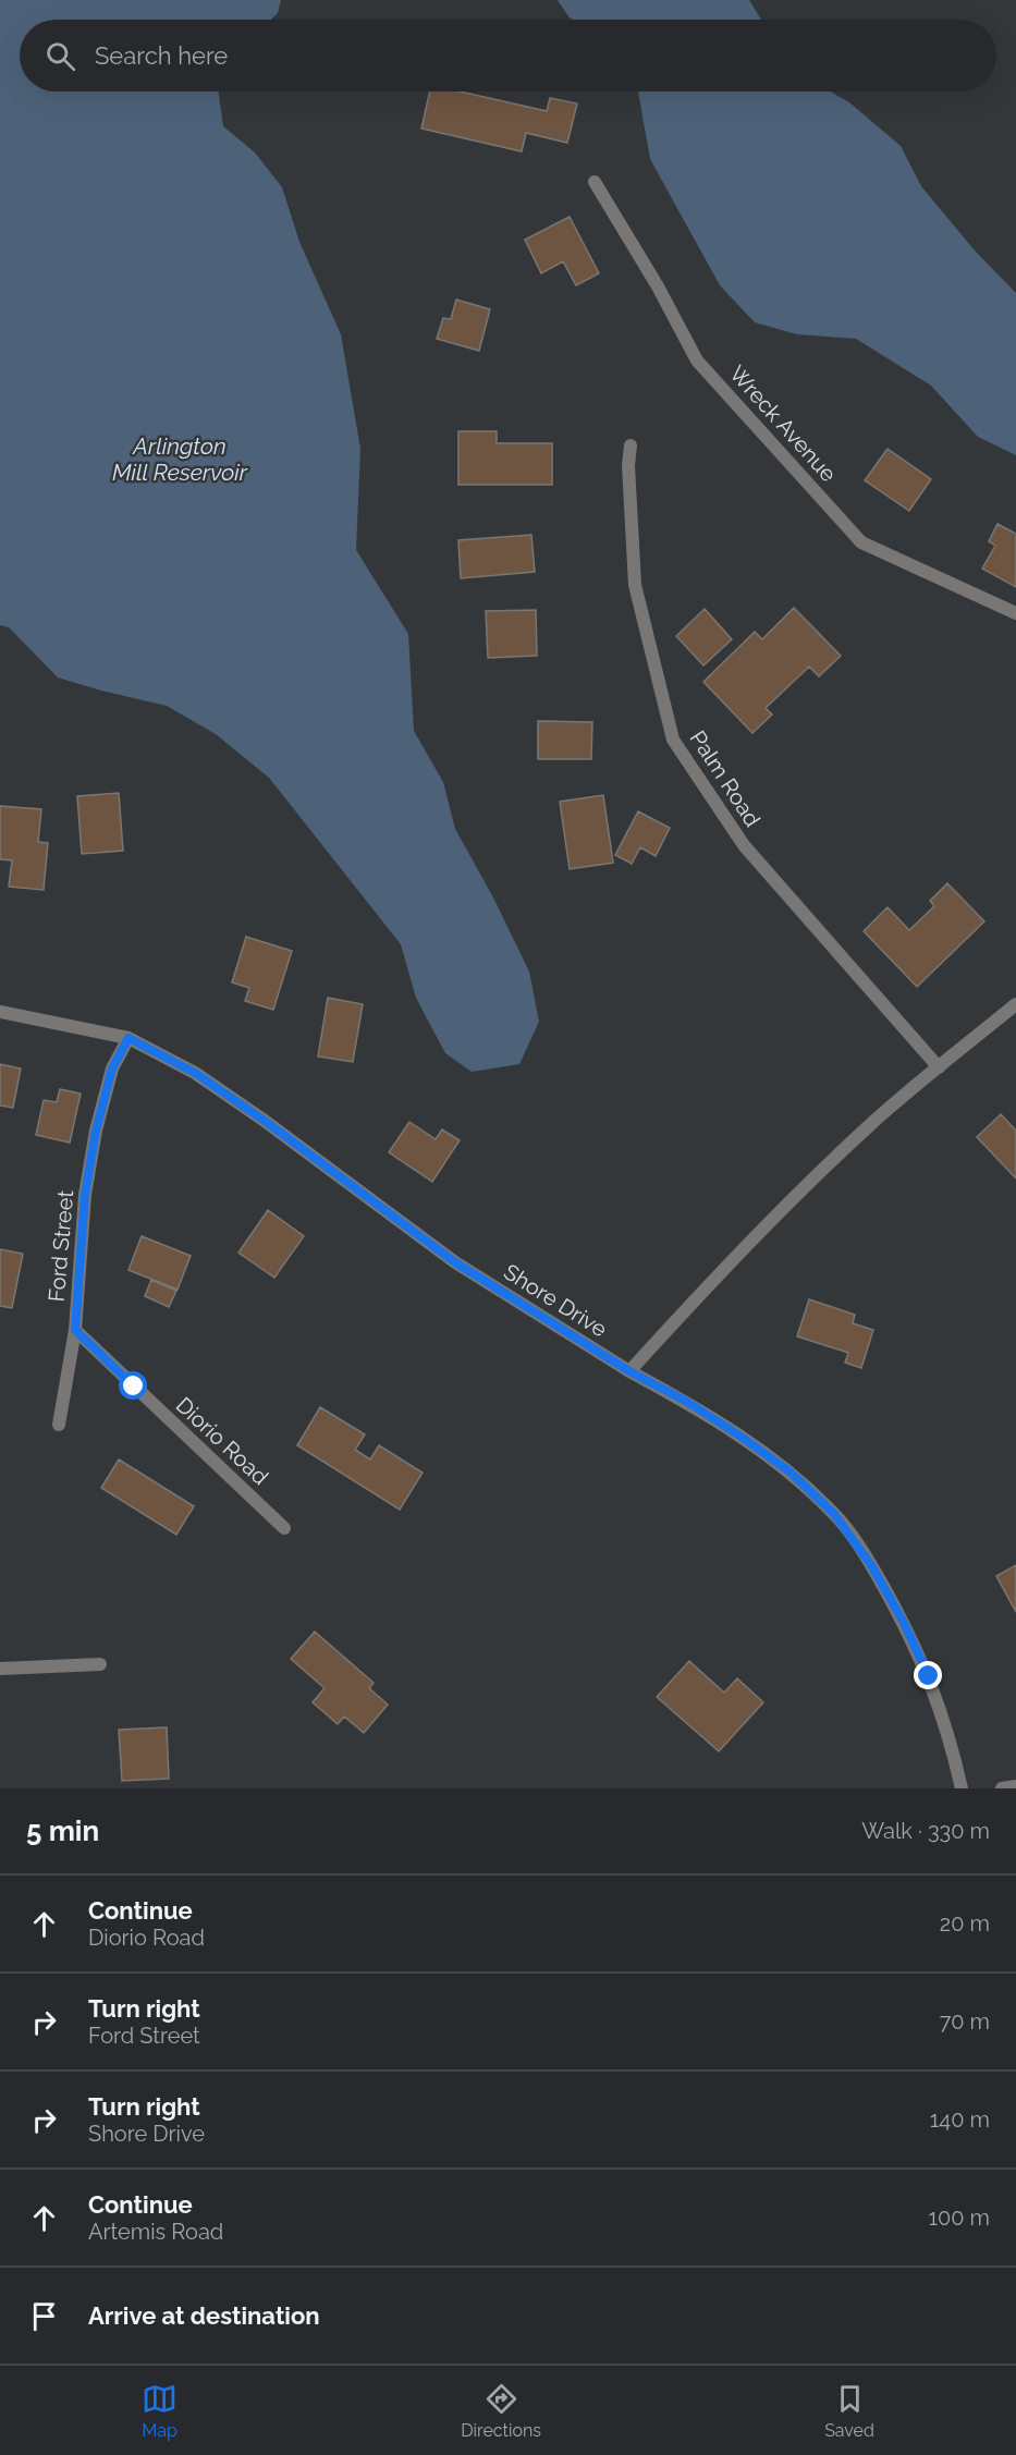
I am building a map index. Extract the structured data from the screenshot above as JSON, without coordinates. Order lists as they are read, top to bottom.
{
  "streets": {
    "street": [
      "Wreck Avenue",
      "Palm Road",
      "Ford Street",
      "Shore Drive",
      "Diorio Road"
    ]
  },
  "crossings": [
    ["Ford Street", "Shore Drive"],
    ["Ford Street", "Diorio Road"]
  ],
  "water": ["Arlington Mill Reservoir"],
  "page": {
    "search": "Search here",
    "heading": ["5 min", "Walk · 330 m"],
    "list": [
      ["Continue", "Diorio Road", "20 m"],
      ["Turn right", "Ford Street", "70 m"],
      ["Turn right", "Shore Drive", "140 m"],
      ["Continue", "Artemis Road", "100 m"],
      "Arrive at destination"
    ],
    "nav": ["Map", "Directions", "Saved"]
  }
}
